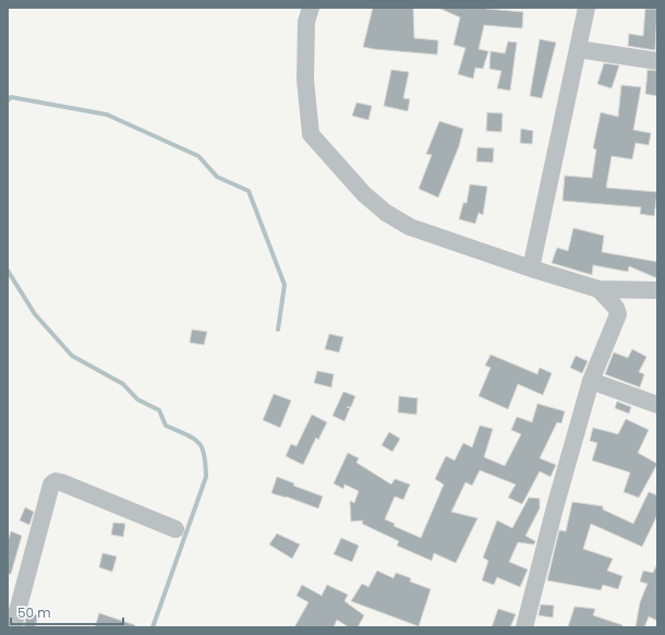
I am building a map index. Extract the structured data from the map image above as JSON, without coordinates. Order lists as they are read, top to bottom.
{
  "scale_bar": "50 m"
}
